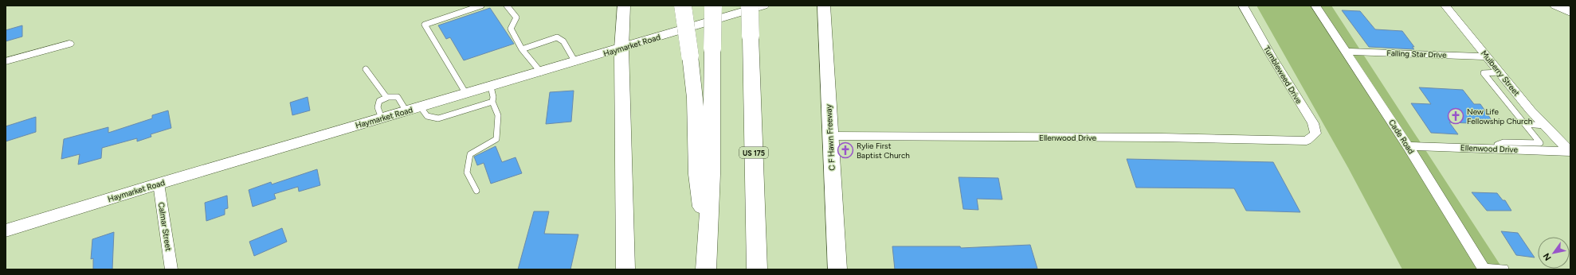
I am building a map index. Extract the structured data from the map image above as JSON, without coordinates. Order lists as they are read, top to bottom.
{
  "streets": {
    "highway": ["US 175"],
    "main road": ["C F Hawn Freeway"],
    "street": [
      "Haymarket Road",
      "Falling Star Drive",
      "Mulberry Street",
      "Tumbleweed Drive",
      "Cade Road",
      "Ellenwood Drive",
      "Calmar Street"
    ]
  },
  "crossings": [
    ["Haymarket Road", "Calmar Street"],
    ["Falling Star Drive", "Mulberry Street"],
    ["Falling Star Drive", "Cade Road"],
    ["Mulberry Street", "Ellenwood Drive"],
    ["Tumbleweed Drive", "Ellenwood Drive"],
    ["Cade Road", "Ellenwood Drive"],
    ["C F Hawn Freeway", "Ellenwood Drive"]
  ],
  "places": {
    "church": ["New Life Fellowship Church", "Rylie First Baptist Church"]
  },
  "north": "bottom left"
}
